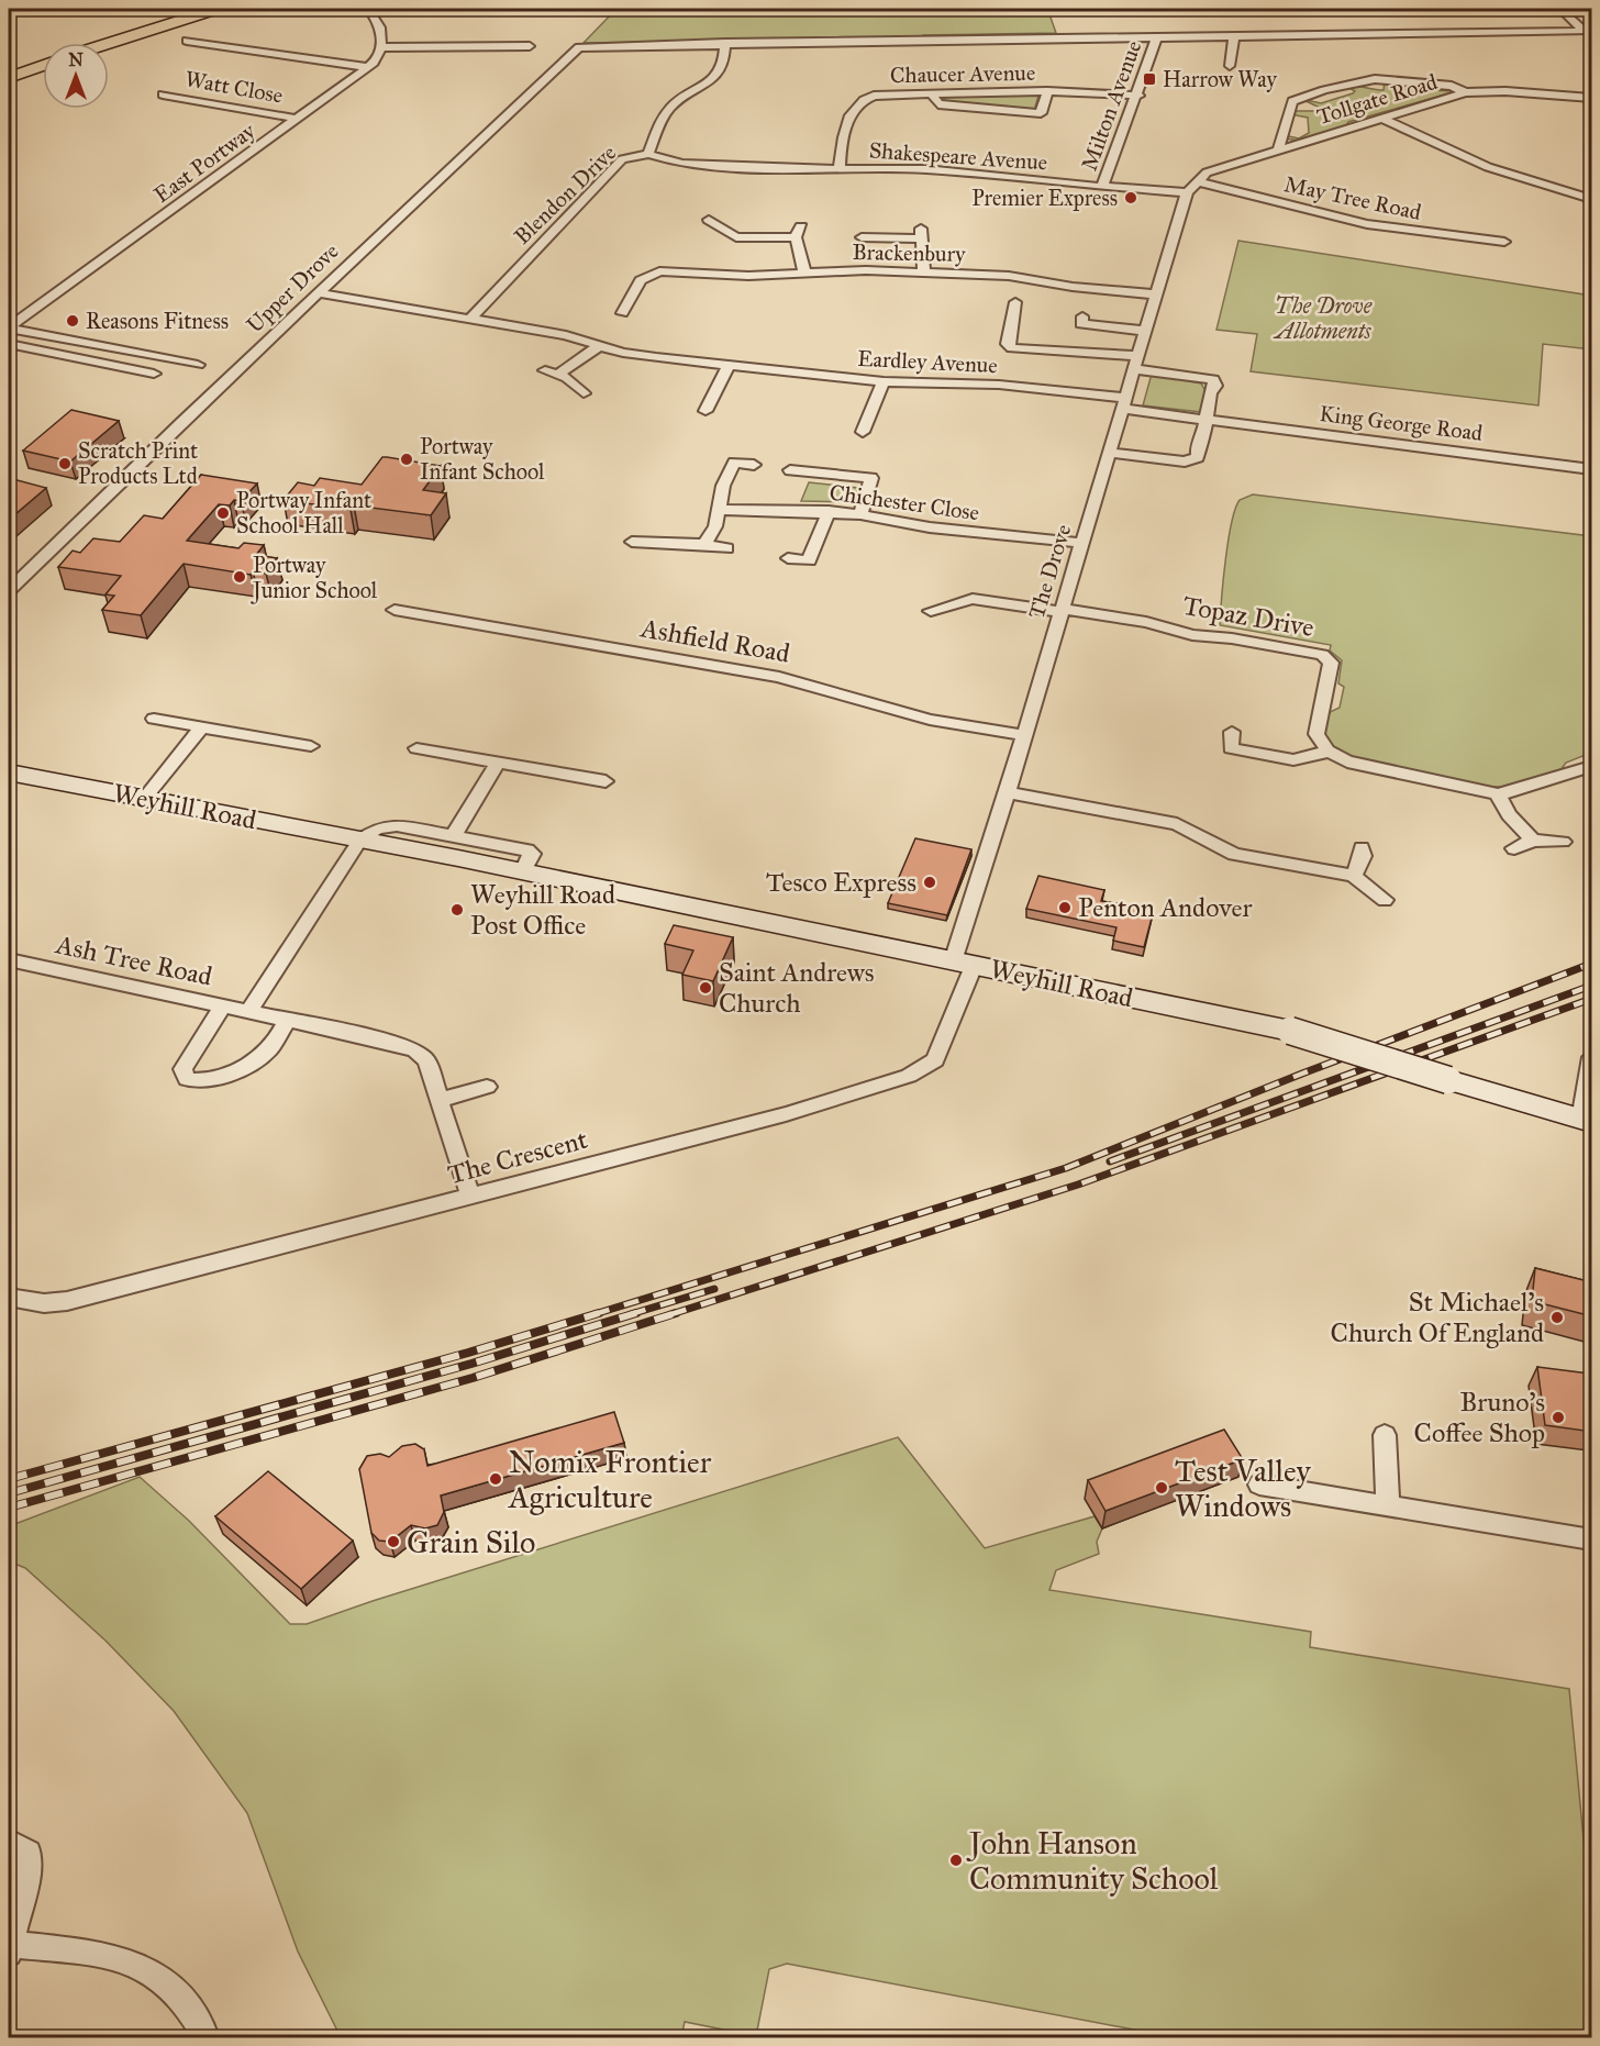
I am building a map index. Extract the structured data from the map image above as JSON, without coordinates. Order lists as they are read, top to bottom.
{
  "streets": {
    "main road": ["Weyhill Road"],
    "street": [
      "Chaucer Avenue",
      "Watt Close",
      "Tollgate Road",
      "Milton Avenue",
      "Shakespeare Avenue",
      "East Portway",
      "Blendon Drive",
      "May Tree Road",
      "Brackenbury",
      "Upper Drove",
      "Eardley Avenue",
      "King George Road",
      "Chichester Close",
      "The Drove",
      "Topaz Drive",
      "Ashfield Road",
      "Ash Tree Road",
      "The Crescent"
    ]
  },
  "crossings": [
    ["Chaucer Avenue", "Milton Avenue"],
    ["Chaucer Avenue", "Shakespeare Avenue"],
    ["Watt Close", "East Portway"],
    ["Tollgate Road", "Shakespeare Avenue"],
    ["Tollgate Road", "May Tree Road"],
    ["Tollgate Road", "The Drove"],
    ["Milton Avenue", "Shakespeare Avenue"],
    ["Shakespeare Avenue", "Blendon Drive"],
    ["Shakespeare Avenue", "The Drove"],
    ["Blendon Drive", "Upper Drove"],
    ["Blendon Drive", "Eardley Avenue"],
    ["Brackenbury", "The Drove"],
    ["Upper Drove", "Eardley Avenue"],
    ["Eardley Avenue", "King George Road"],
    ["Eardley Avenue", "The Drove"],
    ["King George Road", "The Drove"],
    ["Chichester Close", "The Drove"],
    ["The Drove", "Topaz Drive"],
    ["The Drove", "Ashfield Road"],
    ["The Drove", "Weyhill Road"],
    ["The Drove", "The Crescent"],
    ["Weyhill Road", "The Crescent"],
    ["Ash Tree Road", "The Crescent"]
  ],
  "parks": ["The Drove Allotments"],
  "places": {
    "transit": ["Harrow Way"],
    "other": [
      "Premier Express",
      "Reasons Fitness",
      "Portway Infant School",
      "Scratch Print Products Ltd",
      "Portway Infant School Hall",
      "Portway Junior School",
      "Tesco Express",
      "Penton Andover",
      "Weyhill Road Post Office",
      "Saint Andrews Church",
      "St Michael's Church Of England",
      "Bruno's Coffee Shop",
      "Nomix Frontier Agriculture",
      "Test Valley Windows",
      "Grain Silo",
      "John Hanson Community School"
    ]
  },
  "north": "top"
}
